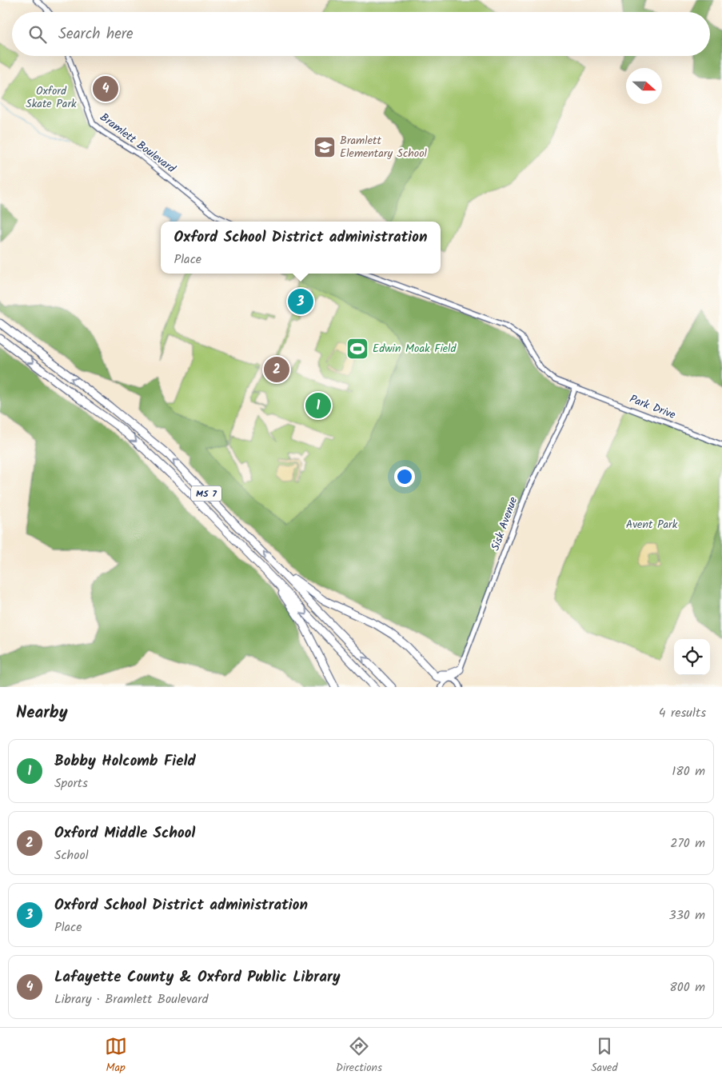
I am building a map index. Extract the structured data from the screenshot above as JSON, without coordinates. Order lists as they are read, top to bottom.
{
  "streets": {
    "highway": ["MS 7"],
    "street": ["Bramlett Boulevard", "Park Drive", "Sisk Avenue"]
  },
  "crossings": [
    ["Park Drive", "Sisk Avenue"]
  ],
  "parks": ["Oxford Skate Park", "Avent Park"],
  "places": {
    "school or university": ["Bramlett Elementary School"],
    "sports": ["Edwin Moak Field"]
  },
  "north": "right",
  "page": {
    "search": "Search here",
    "pins": [
      "4",
      "3",
      "2",
      "1"
    ],
    "popup": ["Oxford School District administration", "Place"],
    "heading": ["Nearby", "4 results"],
    "list": [
      {
        "mark": "1",
        "name": "Bobby Holcomb Field",
        "note": "Sports",
        "value": "180 m"
      },
      {
        "mark": "2",
        "name": "Oxford Middle School",
        "note": "School",
        "value": "270 m"
      },
      {
        "mark": "3",
        "name": "Oxford School District administration",
        "note": "Place",
        "value": "330 m"
      },
      {
        "mark": "4",
        "name": "Lafayette County & Oxford Public Library",
        "note": "Library · Bramlett Boulevard",
        "value": "800 m"
      }
    ],
    "nav": ["Map", "Directions", "Saved"]
  }
}
